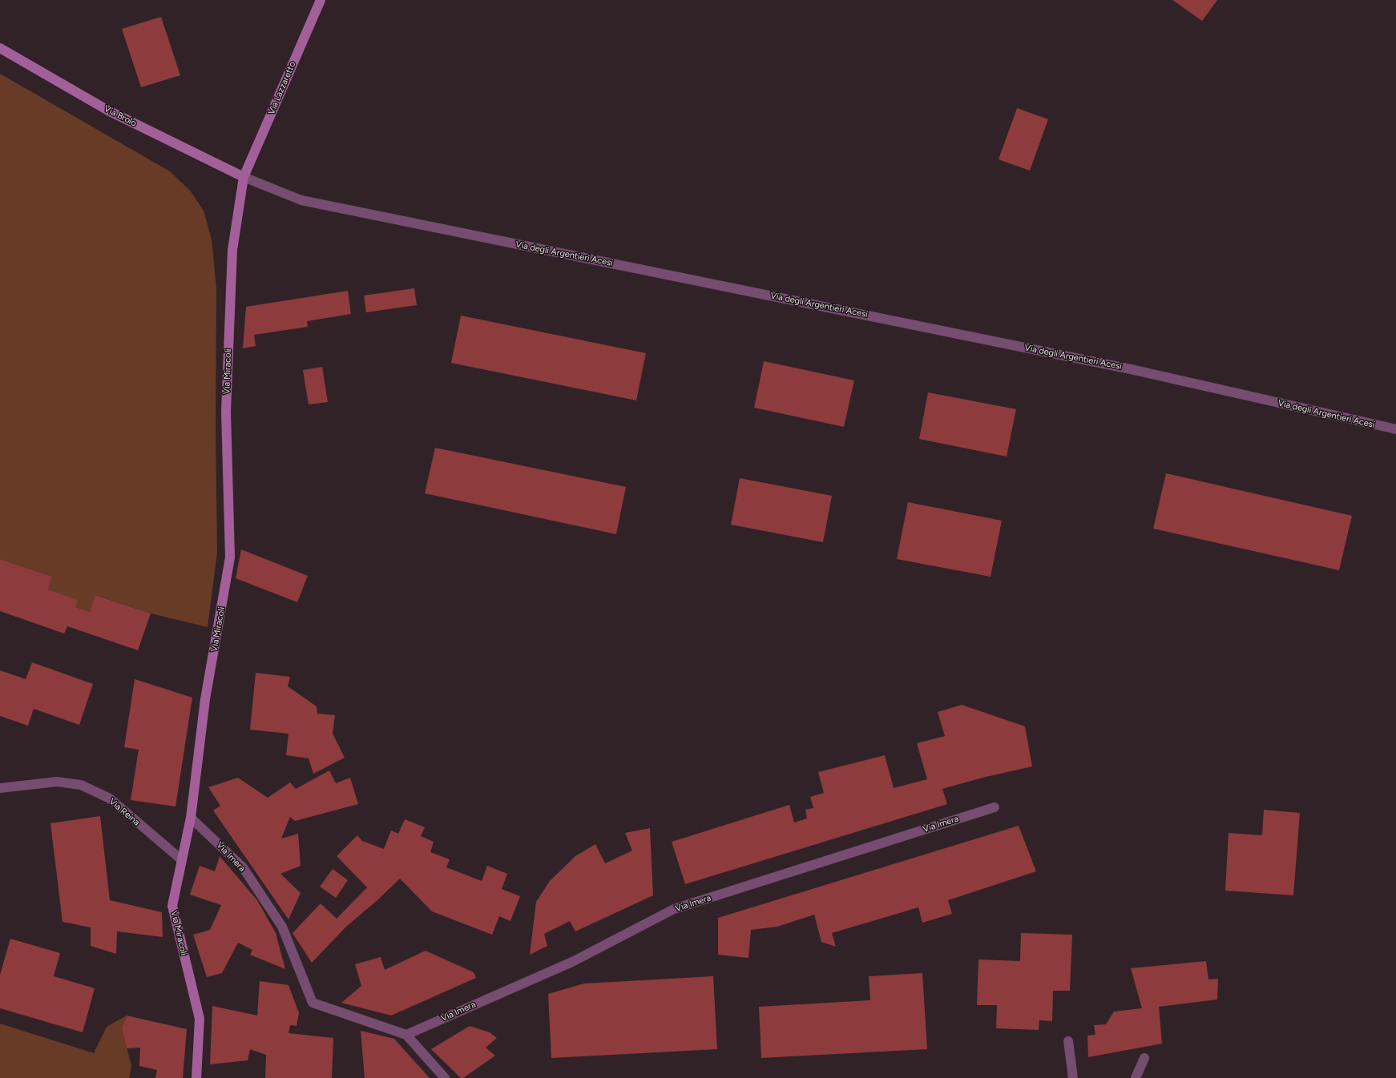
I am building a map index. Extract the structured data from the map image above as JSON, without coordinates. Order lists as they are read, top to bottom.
{
  "streets": {
    "street": [
      "Via Lazzaretto",
      "Via Brolo",
      "Via degli Argentieri Acesi",
      "Via Miracoli",
      "Via Reina",
      "Via Imera"
    ]
  },
  "crossings": [
    ["Via Lazzaretto", "Via Brolo"],
    ["Via Lazzaretto", "Via degli Argentieri Acesi"],
    ["Via Lazzaretto", "Via Miracoli"],
    ["Via Brolo", "Via degli Argentieri Acesi"],
    ["Via Brolo", "Via Miracoli"],
    ["Via degli Argentieri Acesi", "Via Miracoli"],
    ["Via Miracoli", "Via Reina"],
    ["Via Miracoli", "Via Imera"]
  ]
}
